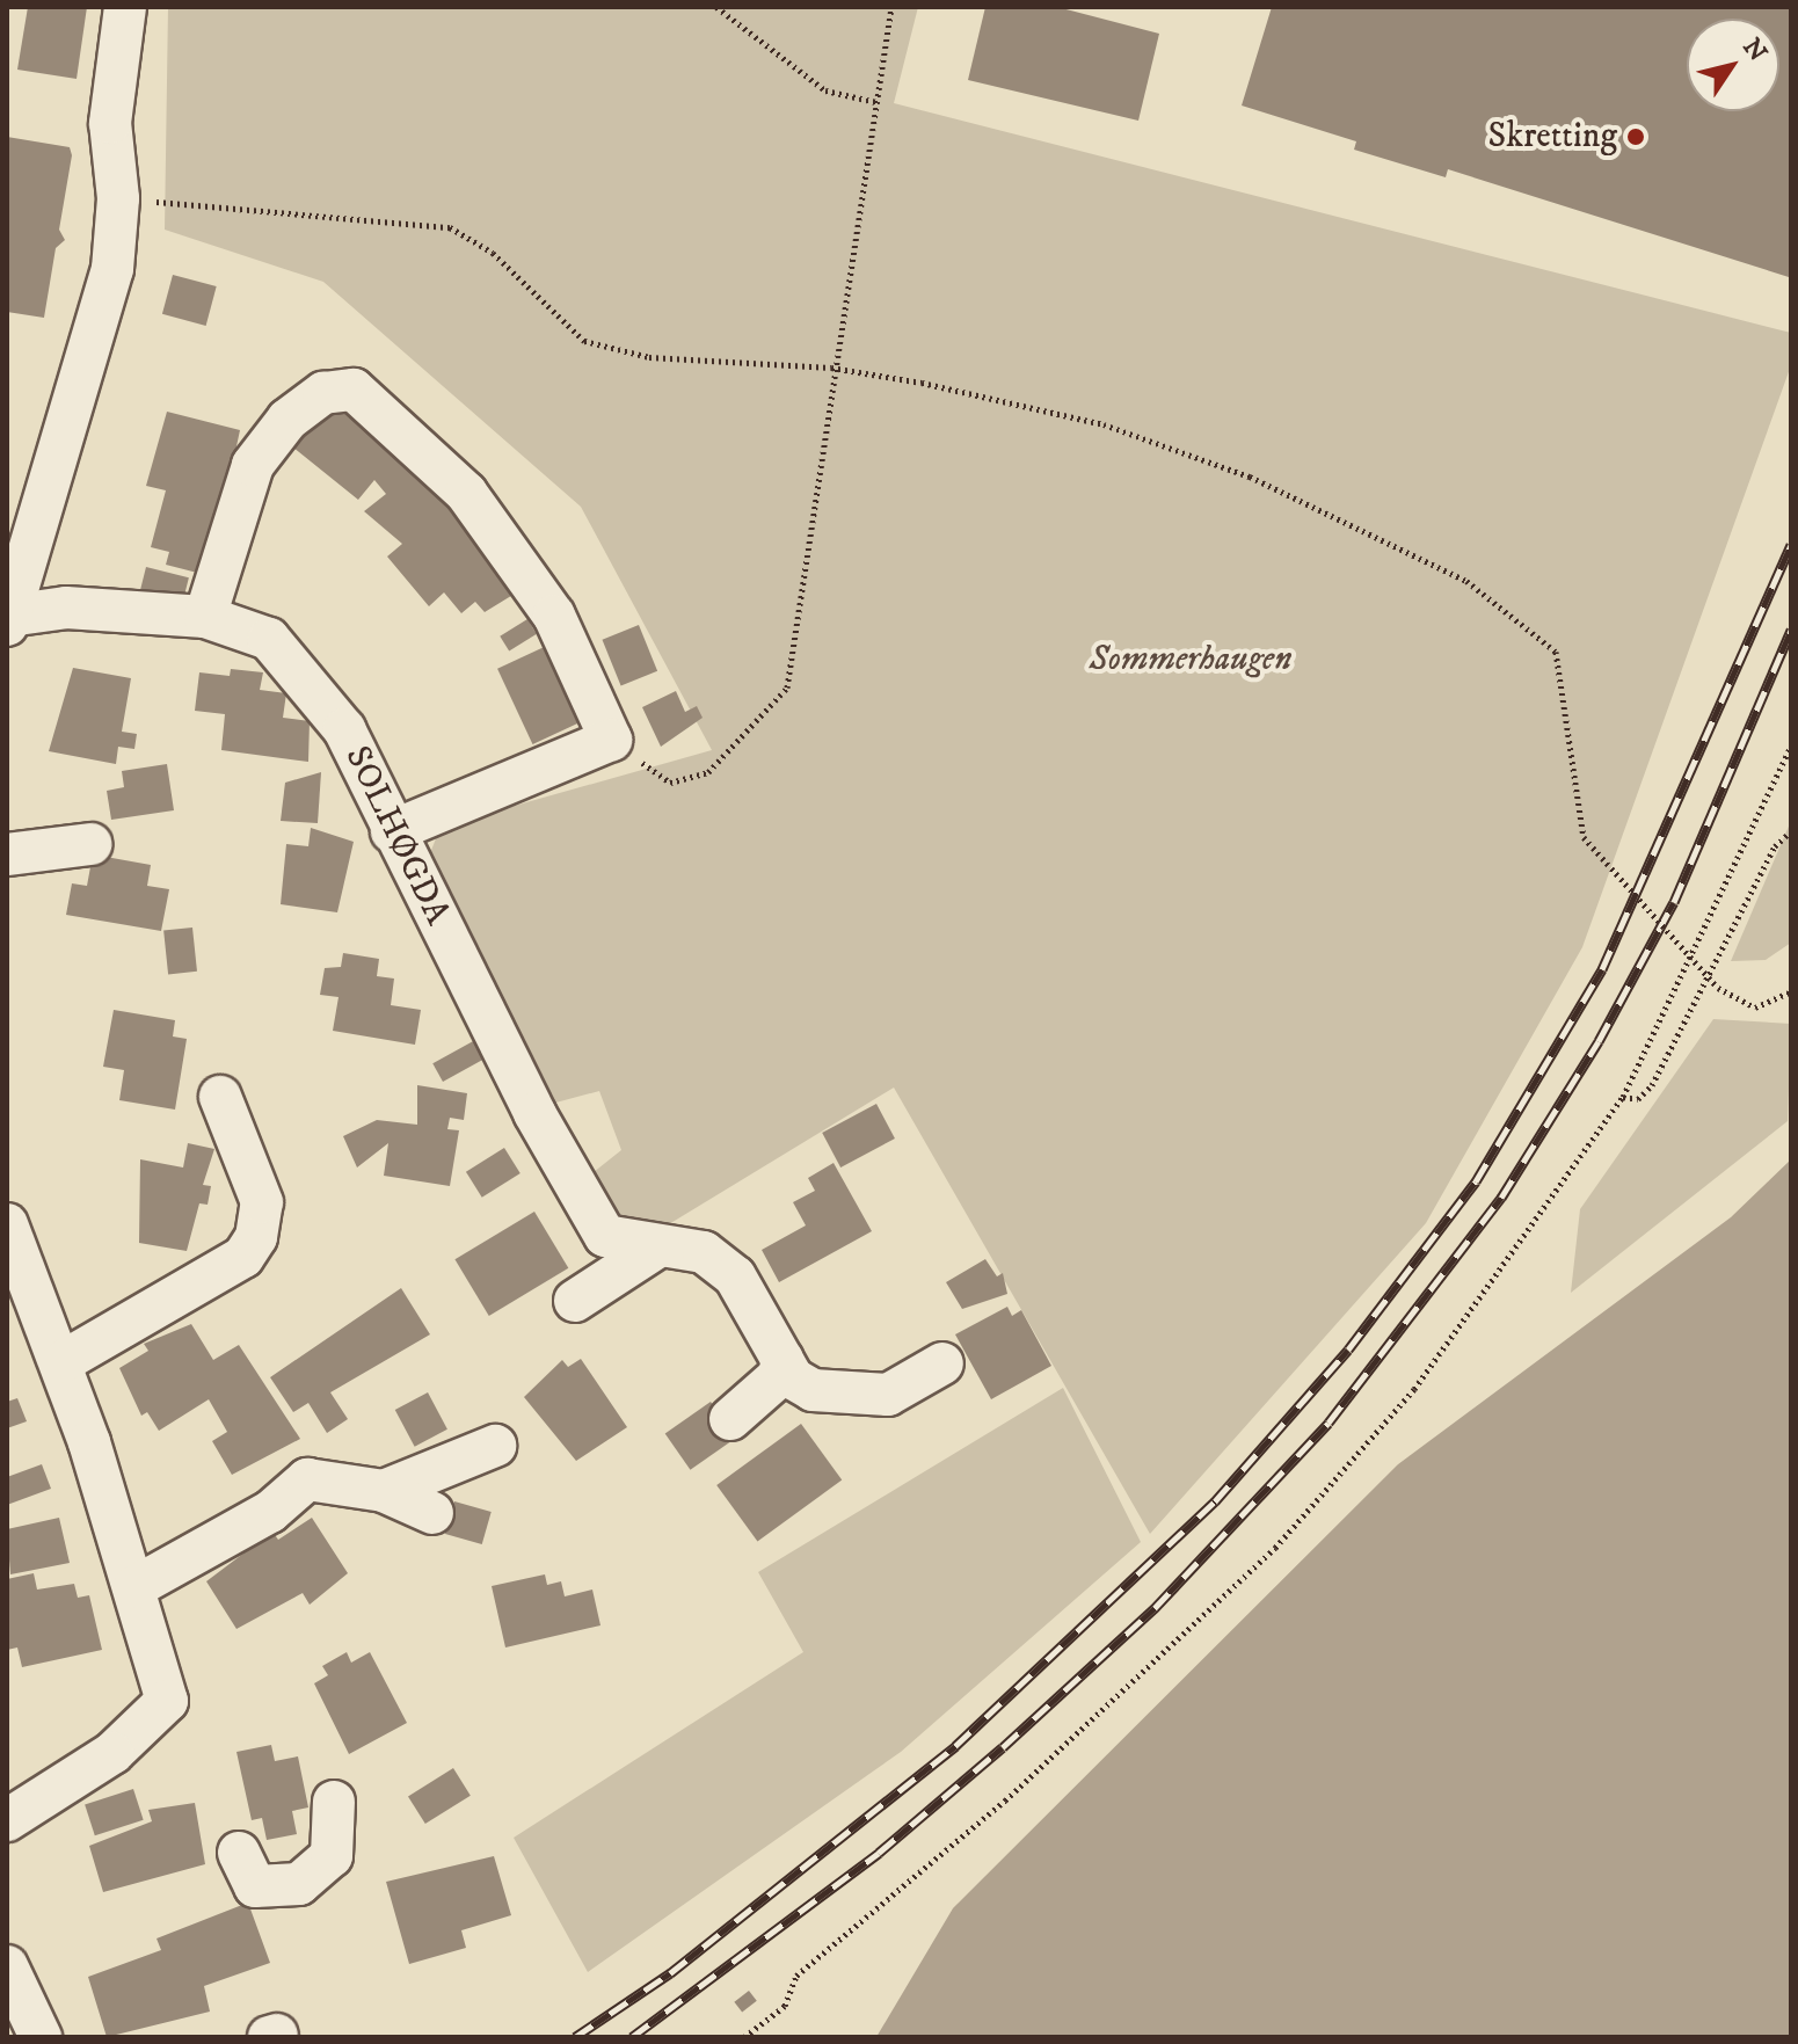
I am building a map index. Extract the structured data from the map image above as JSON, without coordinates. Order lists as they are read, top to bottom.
{
  "streets": {
    "street": ["SOLHØGDA"]
  },
  "parks": ["Sommerhaugen"],
  "places": ["Skretting"],
  "north": "top right"
}
